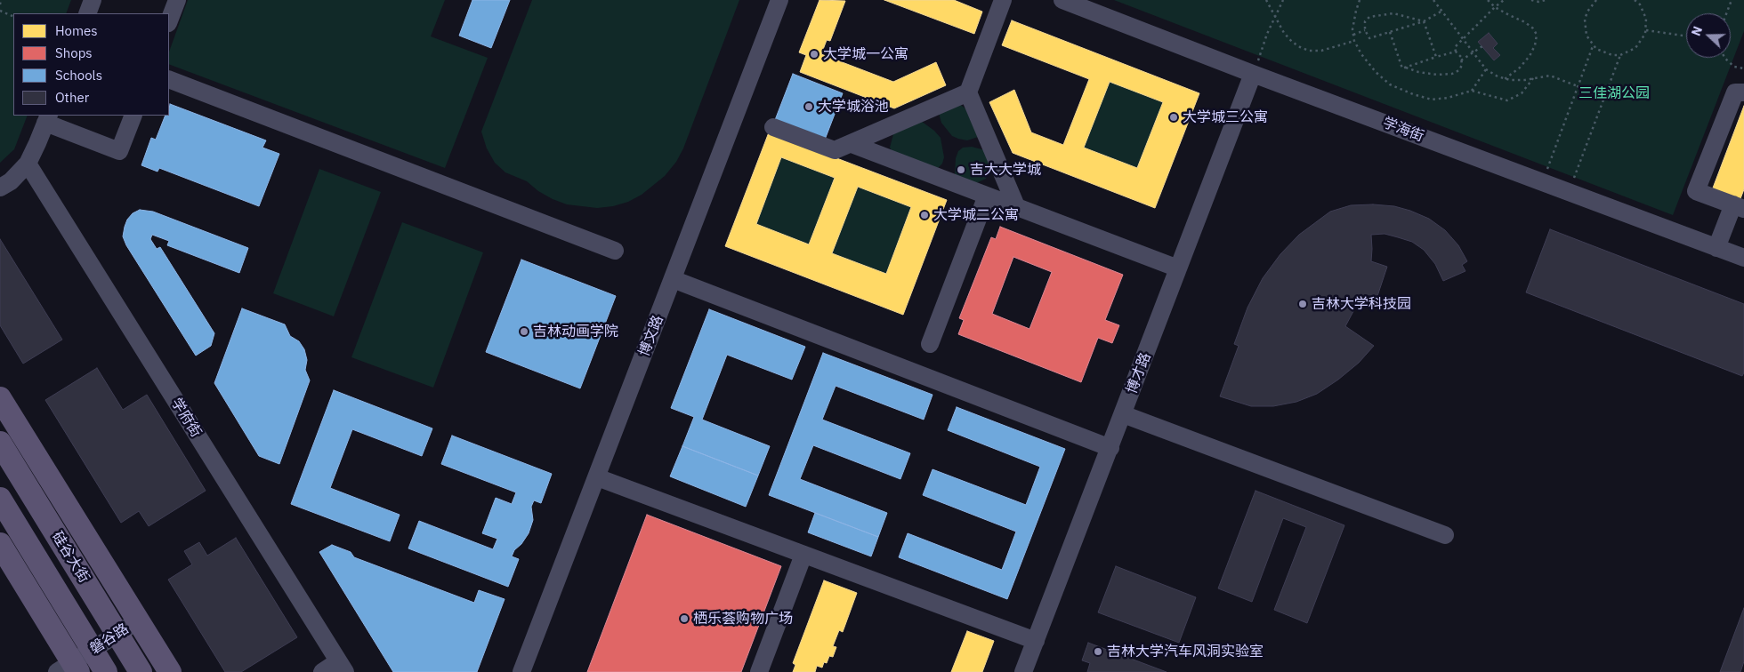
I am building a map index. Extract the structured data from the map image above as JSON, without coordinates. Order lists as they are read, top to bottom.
{
  "streets": {
    "main road": ["硅谷大街"],
    "street": [
      "学海街",
      "博文路",
      "博才路",
      "学府街",
      "磐谷路"
    ]
  },
  "crossings": [
    ["学海街", "博才路"],
    ["硅谷大街", "磐谷路"]
  ],
  "parks": ["三佳湖公园"],
  "places": [
    "大学城一公寓",
    "大学城浴池",
    "大学城三公寓",
    "吉大大学城",
    "大学城二公寓",
    "吉林大学科技园",
    "吉林动画学院",
    "栖乐荟购物广场",
    "吉林大学汽车风洞实验室"
  ],
  "legend": [
    "Homes",
    "Shops",
    "Schools",
    "Other"
  ],
  "north": "left"
}
